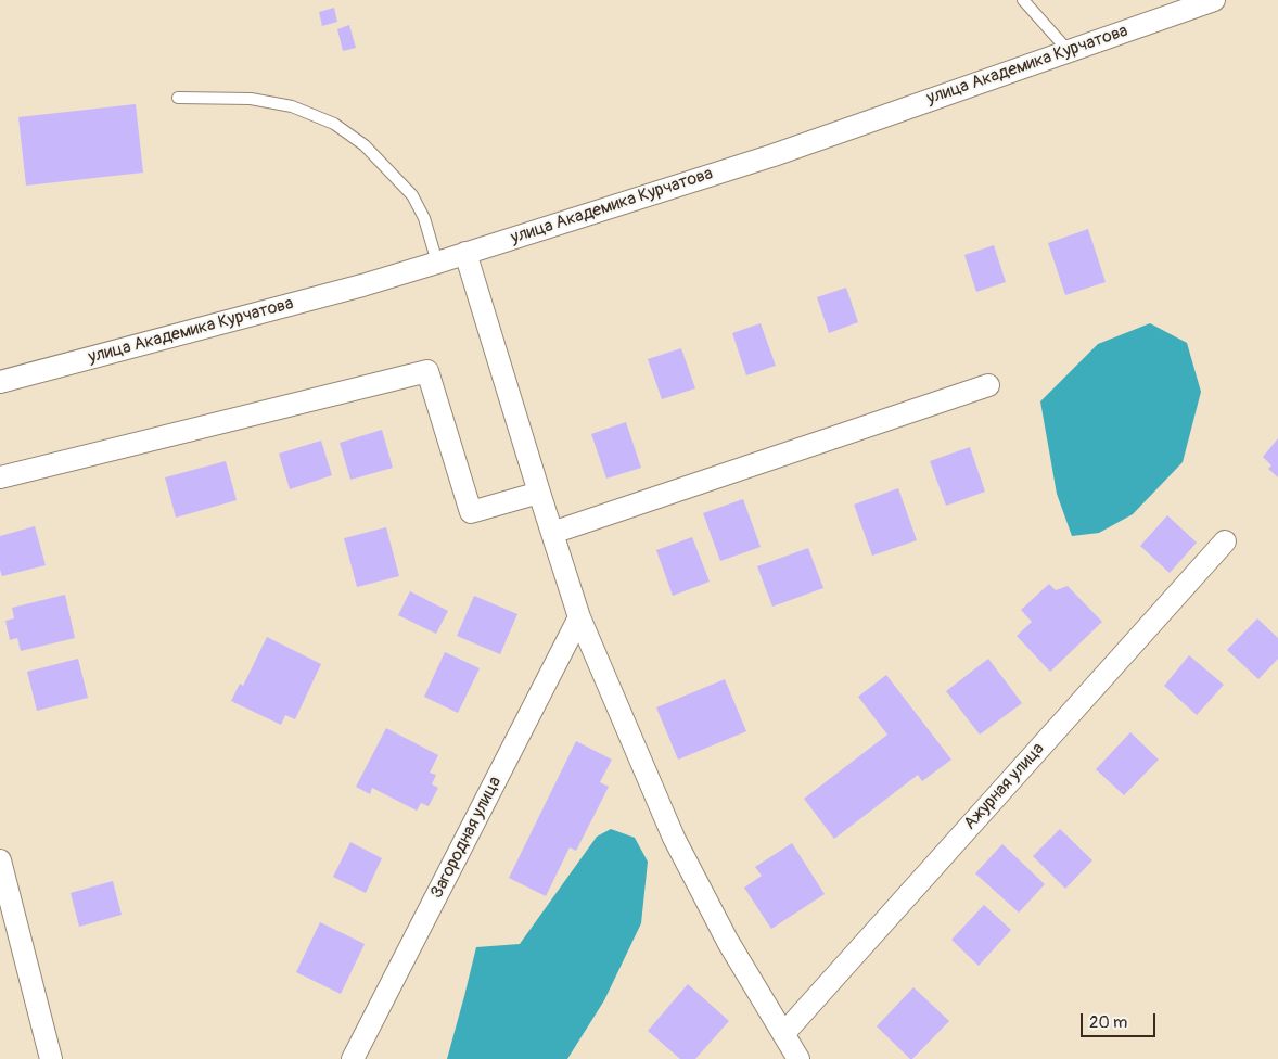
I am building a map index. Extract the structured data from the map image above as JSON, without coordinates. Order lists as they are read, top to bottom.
{
  "streets": {
    "street": ["улица Академика Курчатова", "Ажурная улица", "Загородная улица"]
  },
  "scale_bar": "20 m"
}
